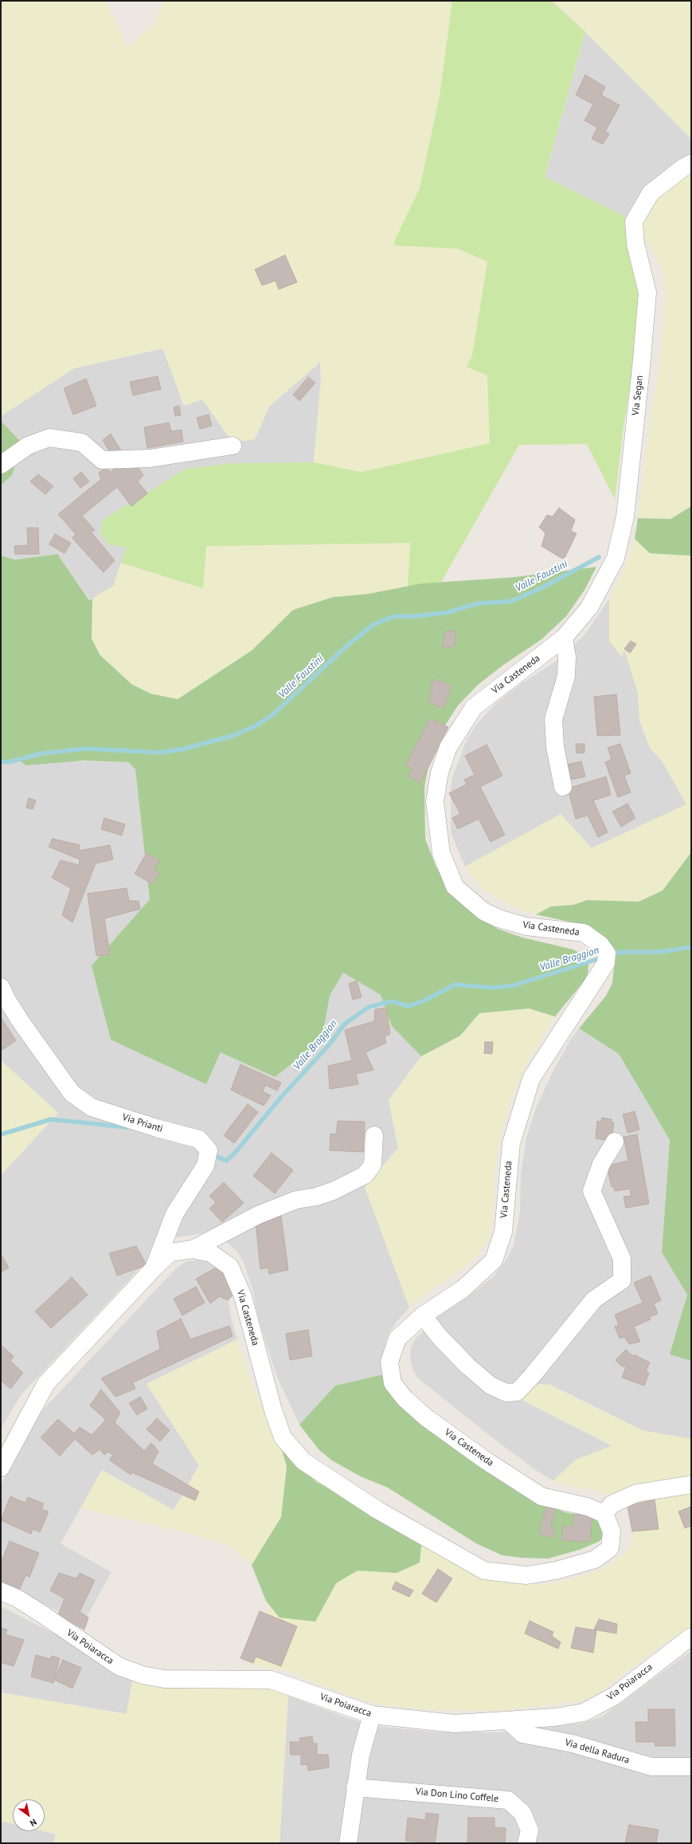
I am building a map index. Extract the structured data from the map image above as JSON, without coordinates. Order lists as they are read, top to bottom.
{
  "streets": {
    "street": [
      "Via Segan",
      "Via Casteneda",
      "Via Prianti",
      "Via Poiaracca",
      "Via della Radura",
      "Via Don Lino Coffele"
    ]
  },
  "crossings": [
    ["Via Segan", "Via Casteneda"],
    ["Via Casteneda", "Via Prianti"],
    ["Via Poiaracca", "Via della Radura"]
  ],
  "water": ["Valle Faustini", "Valle Braggion"],
  "north": "bottom right"
}
